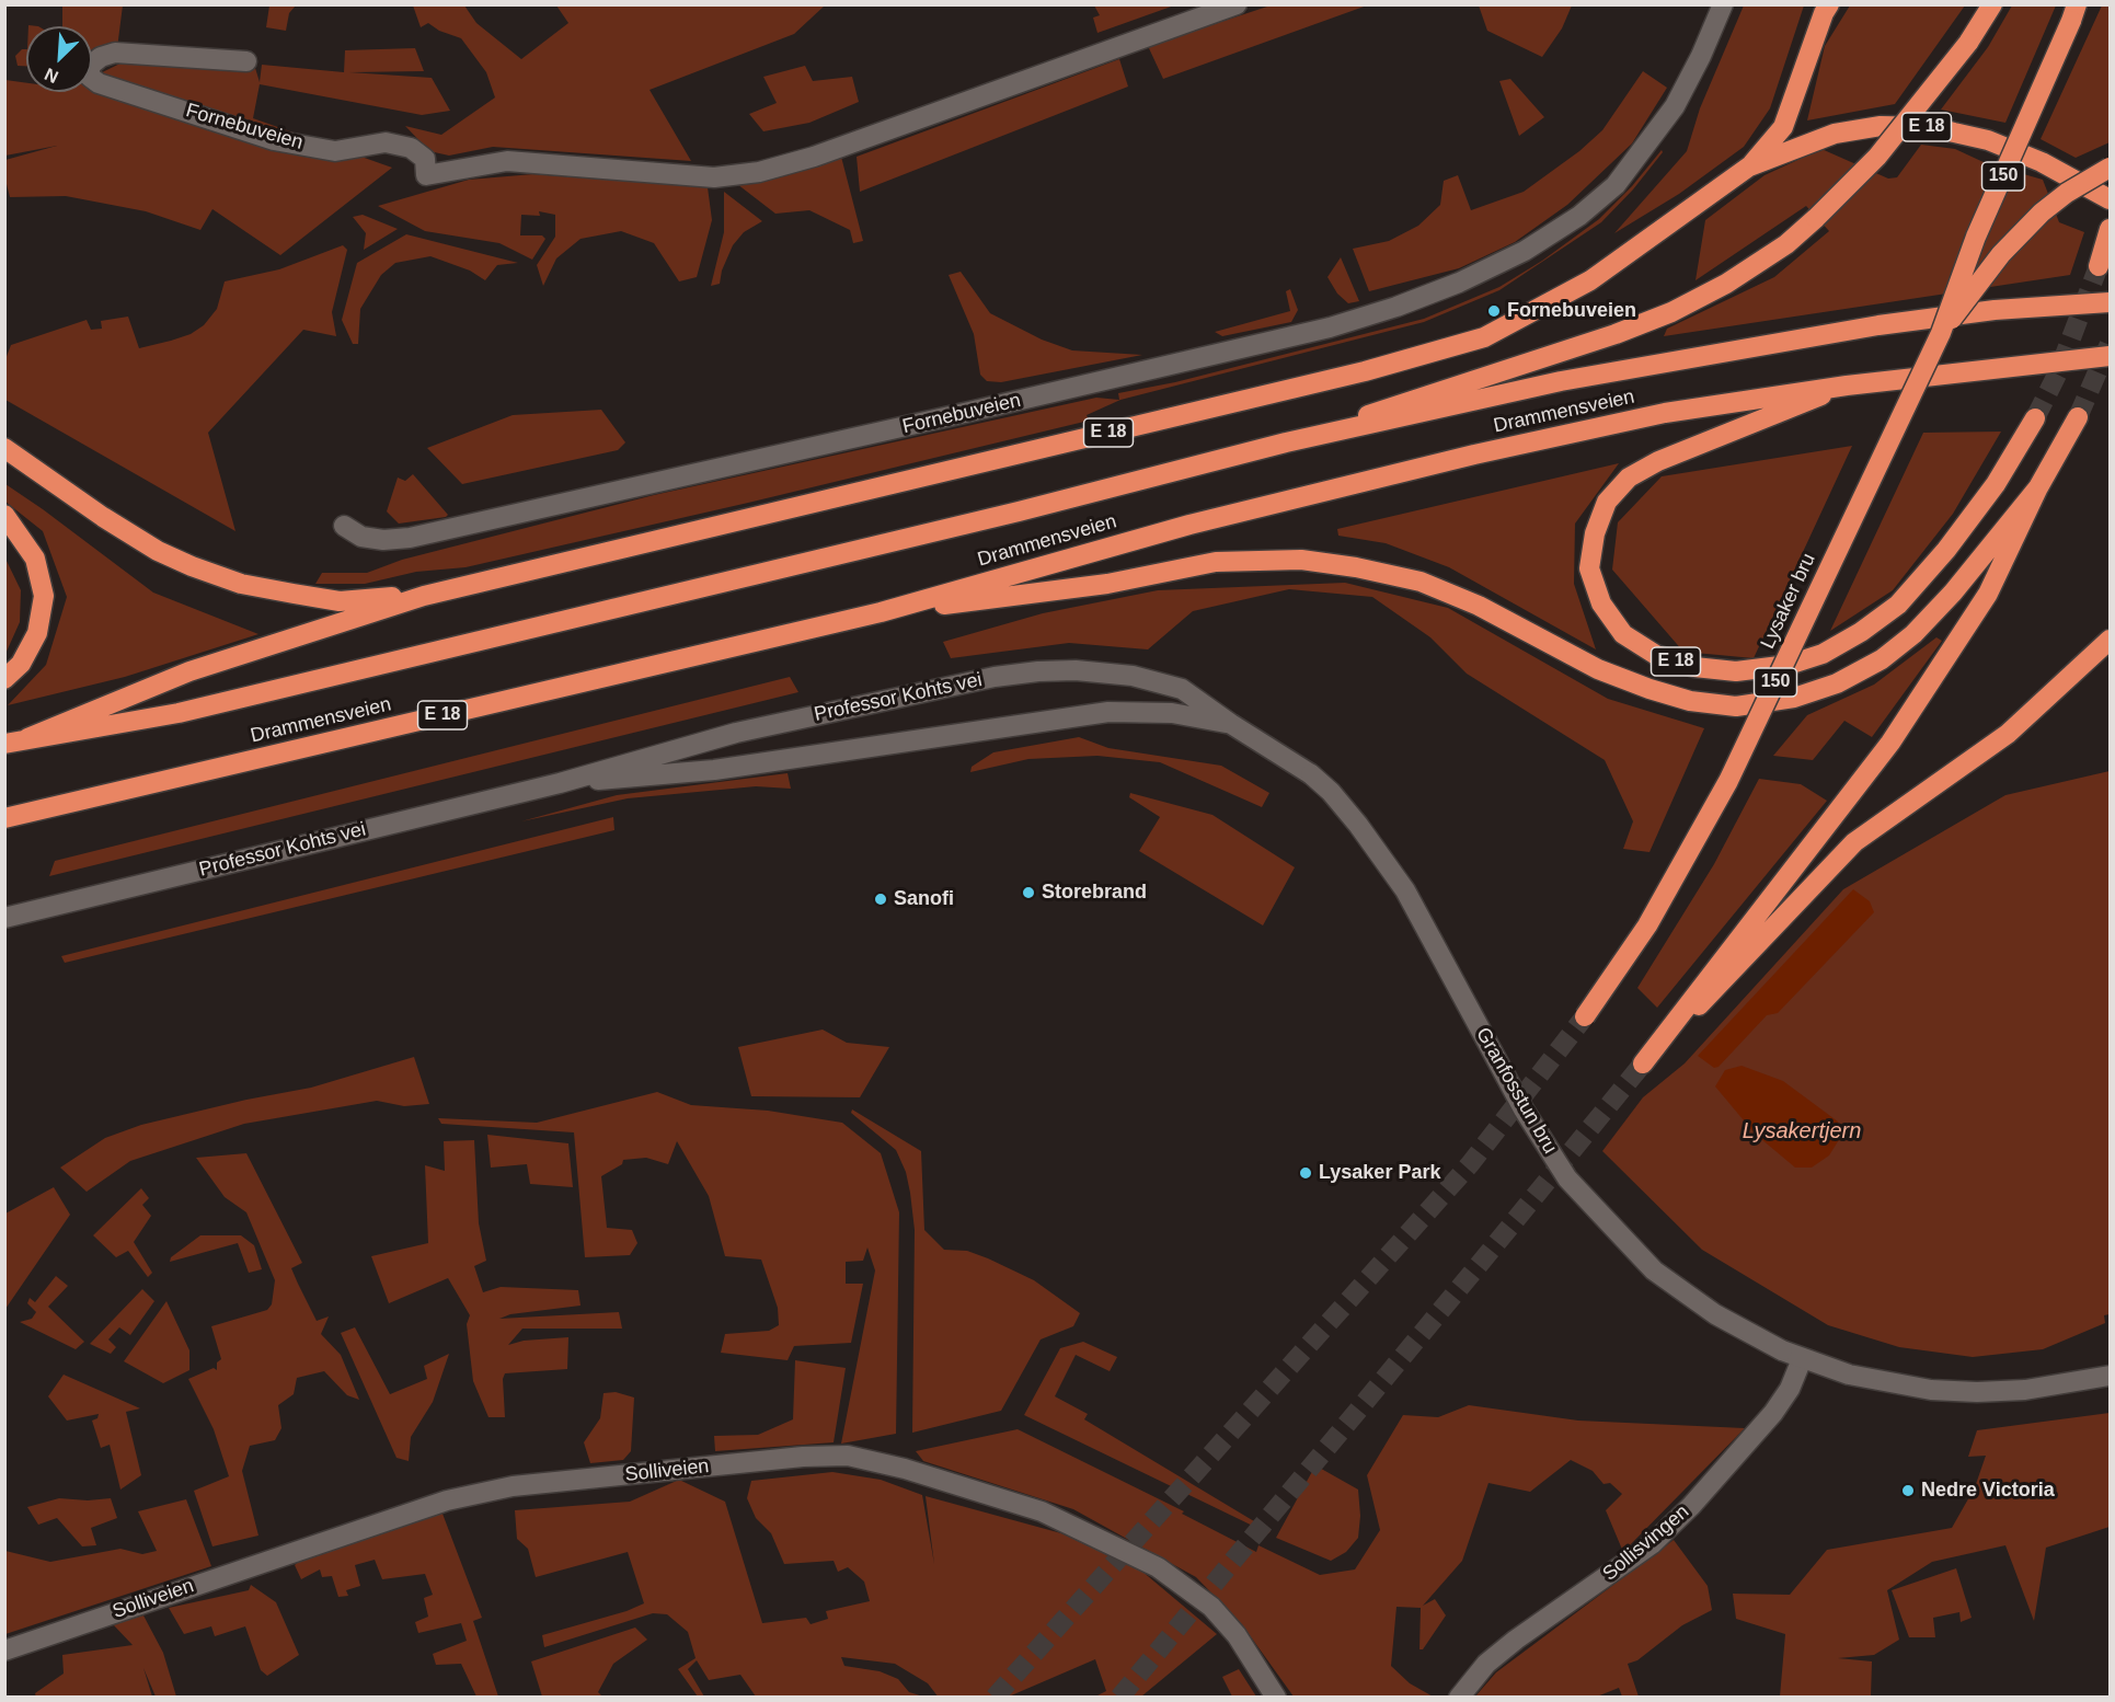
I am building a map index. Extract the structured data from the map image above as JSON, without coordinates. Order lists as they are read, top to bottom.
{
  "streets": {
    "highway": [
      "E 18",
      "150",
      "Drammensveien",
      "Lysaker bru"
    ],
    "street": [
      "Fornebuveien",
      "Professor Kohts vei",
      "Granfosstun bru",
      "Solliveien",
      "Sollisvingen"
    ]
  },
  "crossings": [
    ["E 18", "Drammensveien"],
    ["150", "Lysaker bru"],
    ["Professor Kohts vei", "Granfosstun bru"],
    ["Granfosstun bru", "Sollisvingen"]
  ],
  "water": ["Lysakertjern"],
  "places": [
    "Fornebuveien",
    "Storebrand",
    "Sanofi",
    "Lysaker Park",
    "Nedre Victoria"
  ],
  "north": "bottom left"
}
